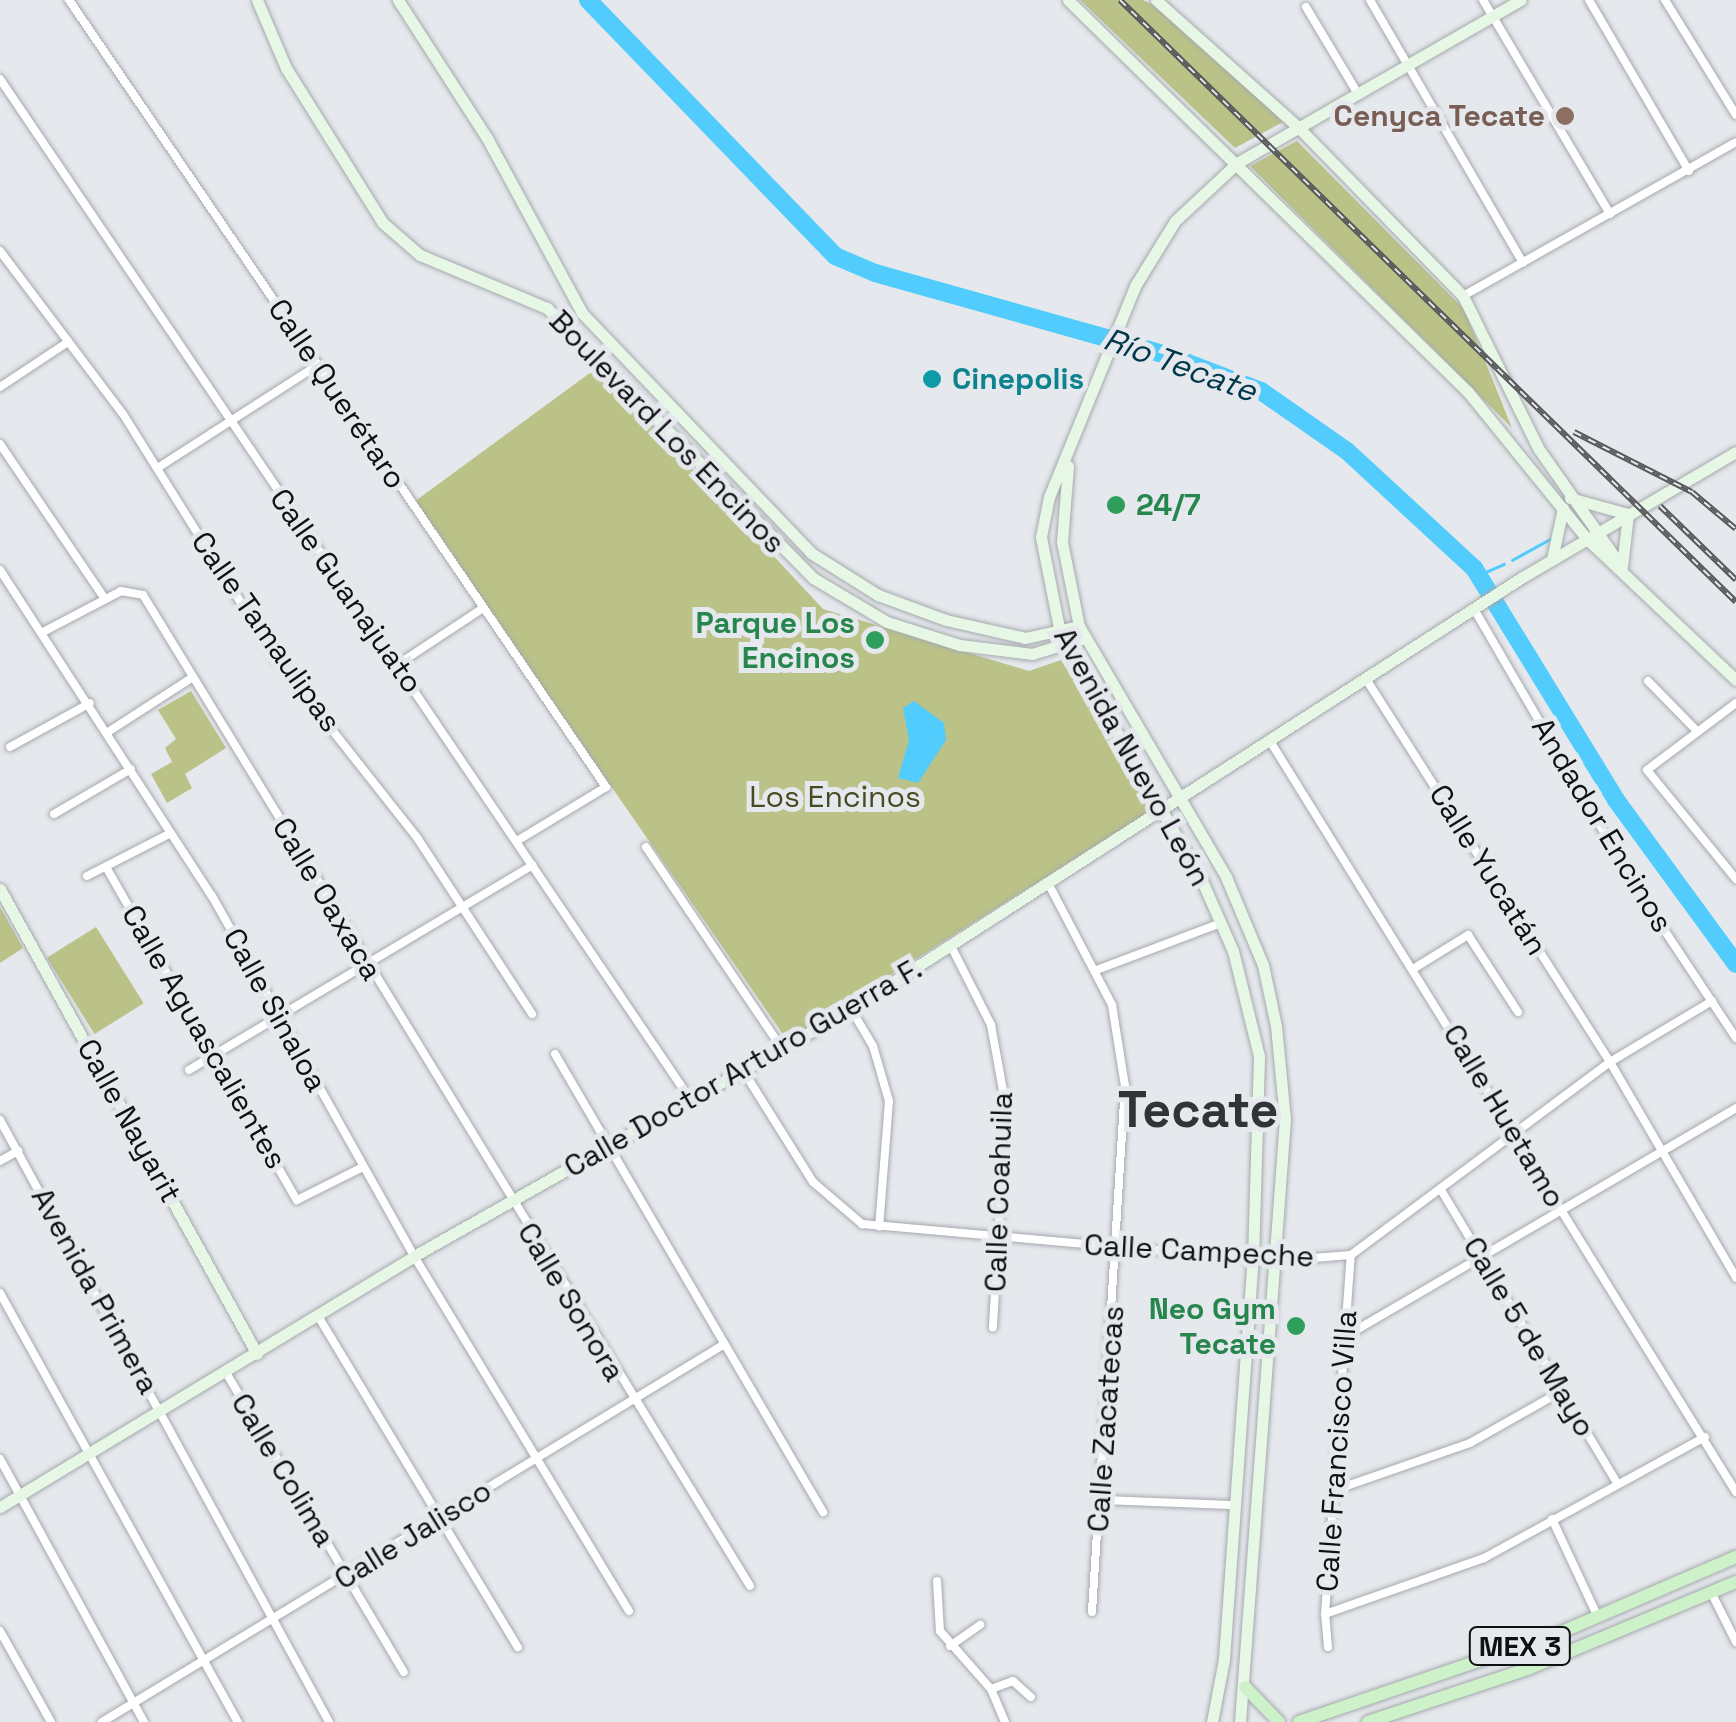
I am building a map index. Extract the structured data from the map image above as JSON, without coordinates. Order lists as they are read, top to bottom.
{
  "streets": {
    "main road": [
      "Boulevard Los Encinos",
      "Avenida Nuevo León",
      "Calle Doctor Arturo Guerra F.",
      "Calle Nayarit",
      "MEX 3"
    ],
    "street": [
      "Calle Querétaro",
      "Calle Guanajuato",
      "Calle Tamaulipas",
      "Andador Encinos",
      "Calle Yucatán",
      "Calle Oaxaca",
      "Calle Sinaloa",
      "Calle Aguascalientes",
      "Calle Huetamo",
      "Calle Coahuila",
      "Calle Campeche",
      "Avenida Primera",
      "Calle Sonora",
      "Calle 5 de Mayo",
      "Calle Zacatecas",
      "Calle Francisco Villa",
      "Calle Colima",
      "Calle Jalisco"
    ]
  },
  "crossings": [
    ["Calle Querétaro", "Calle Guanajuato"],
    ["Boulevard Los Encinos", "Avenida Nuevo León"],
    ["Calle Guanajuato", "Calle Doctor Arturo Guerra F."],
    ["Avenida Nuevo León", "Calle Doctor Arturo Guerra F."],
    ["Avenida Nuevo León", "Calle Campeche"],
    ["Andador Encinos", "Calle Doctor Arturo Guerra F."],
    ["Andador Encinos", "Calle Campeche"],
    ["Calle Yucatán", "Calle Doctor Arturo Guerra F."],
    ["Calle Yucatán", "Calle Campeche"],
    ["Calle Oaxaca", "Calle Doctor Arturo Guerra F."],
    ["Calle Oaxaca", "Calle Sonora"],
    ["Calle Sinaloa", "Calle Aguascalientes"],
    ["Calle Sinaloa", "Calle Doctor Arturo Guerra F."],
    ["Calle Sinaloa", "Calle Jalisco"],
    ["Calle Doctor Arturo Guerra F.", "Calle Huetamo"],
    ["Calle Doctor Arturo Guerra F.", "Calle Nayarit"],
    ["Calle Doctor Arturo Guerra F.", "Calle Coahuila"],
    ["Calle Doctor Arturo Guerra F.", "Calle Campeche"],
    ["Calle Doctor Arturo Guerra F.", "Avenida Primera"],
    ["Calle Doctor Arturo Guerra F.", "Calle Sonora"],
    ["Calle Doctor Arturo Guerra F.", "Calle Zacatecas"],
    ["Calle Doctor Arturo Guerra F.", "Calle Colima"],
    ["Calle Huetamo", "Calle Campeche"],
    ["Calle Coahuila", "Calle Campeche"],
    ["Calle Campeche", "Calle 5 de Mayo"],
    ["Calle Campeche", "Calle Zacatecas"],
    ["Calle Campeche", "Calle Francisco Villa"],
    ["Avenida Primera", "Calle Jalisco"],
    ["Calle Sonora", "Calle Jalisco"],
    ["Calle Colima", "Calle Jalisco"]
  ],
  "districts": ["Tecate"],
  "water": ["Río Tecate"],
  "parks": ["Los Encinos"],
  "places": [
    "Cenyca Tecate",
    "Cinepolis",
    "24/7",
    "Parque Los Encinos",
    "Neo Gym Tecate"
  ]
}
